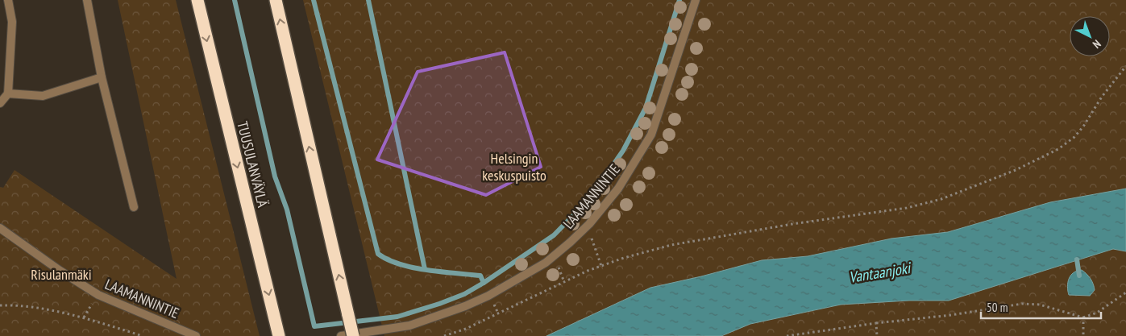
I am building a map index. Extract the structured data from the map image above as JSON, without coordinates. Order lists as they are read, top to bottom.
{
  "streets": {
    "highway": ["TUUSULANVÄYLÄ"],
    "lane": ["LAAMANNINTIE"]
  },
  "water": ["Vantaanjoki"],
  "parks": ["Helsingin keskuspuisto", "Risulanmäki"],
  "scale_bar": "50 m",
  "north": "bottom right"
}
